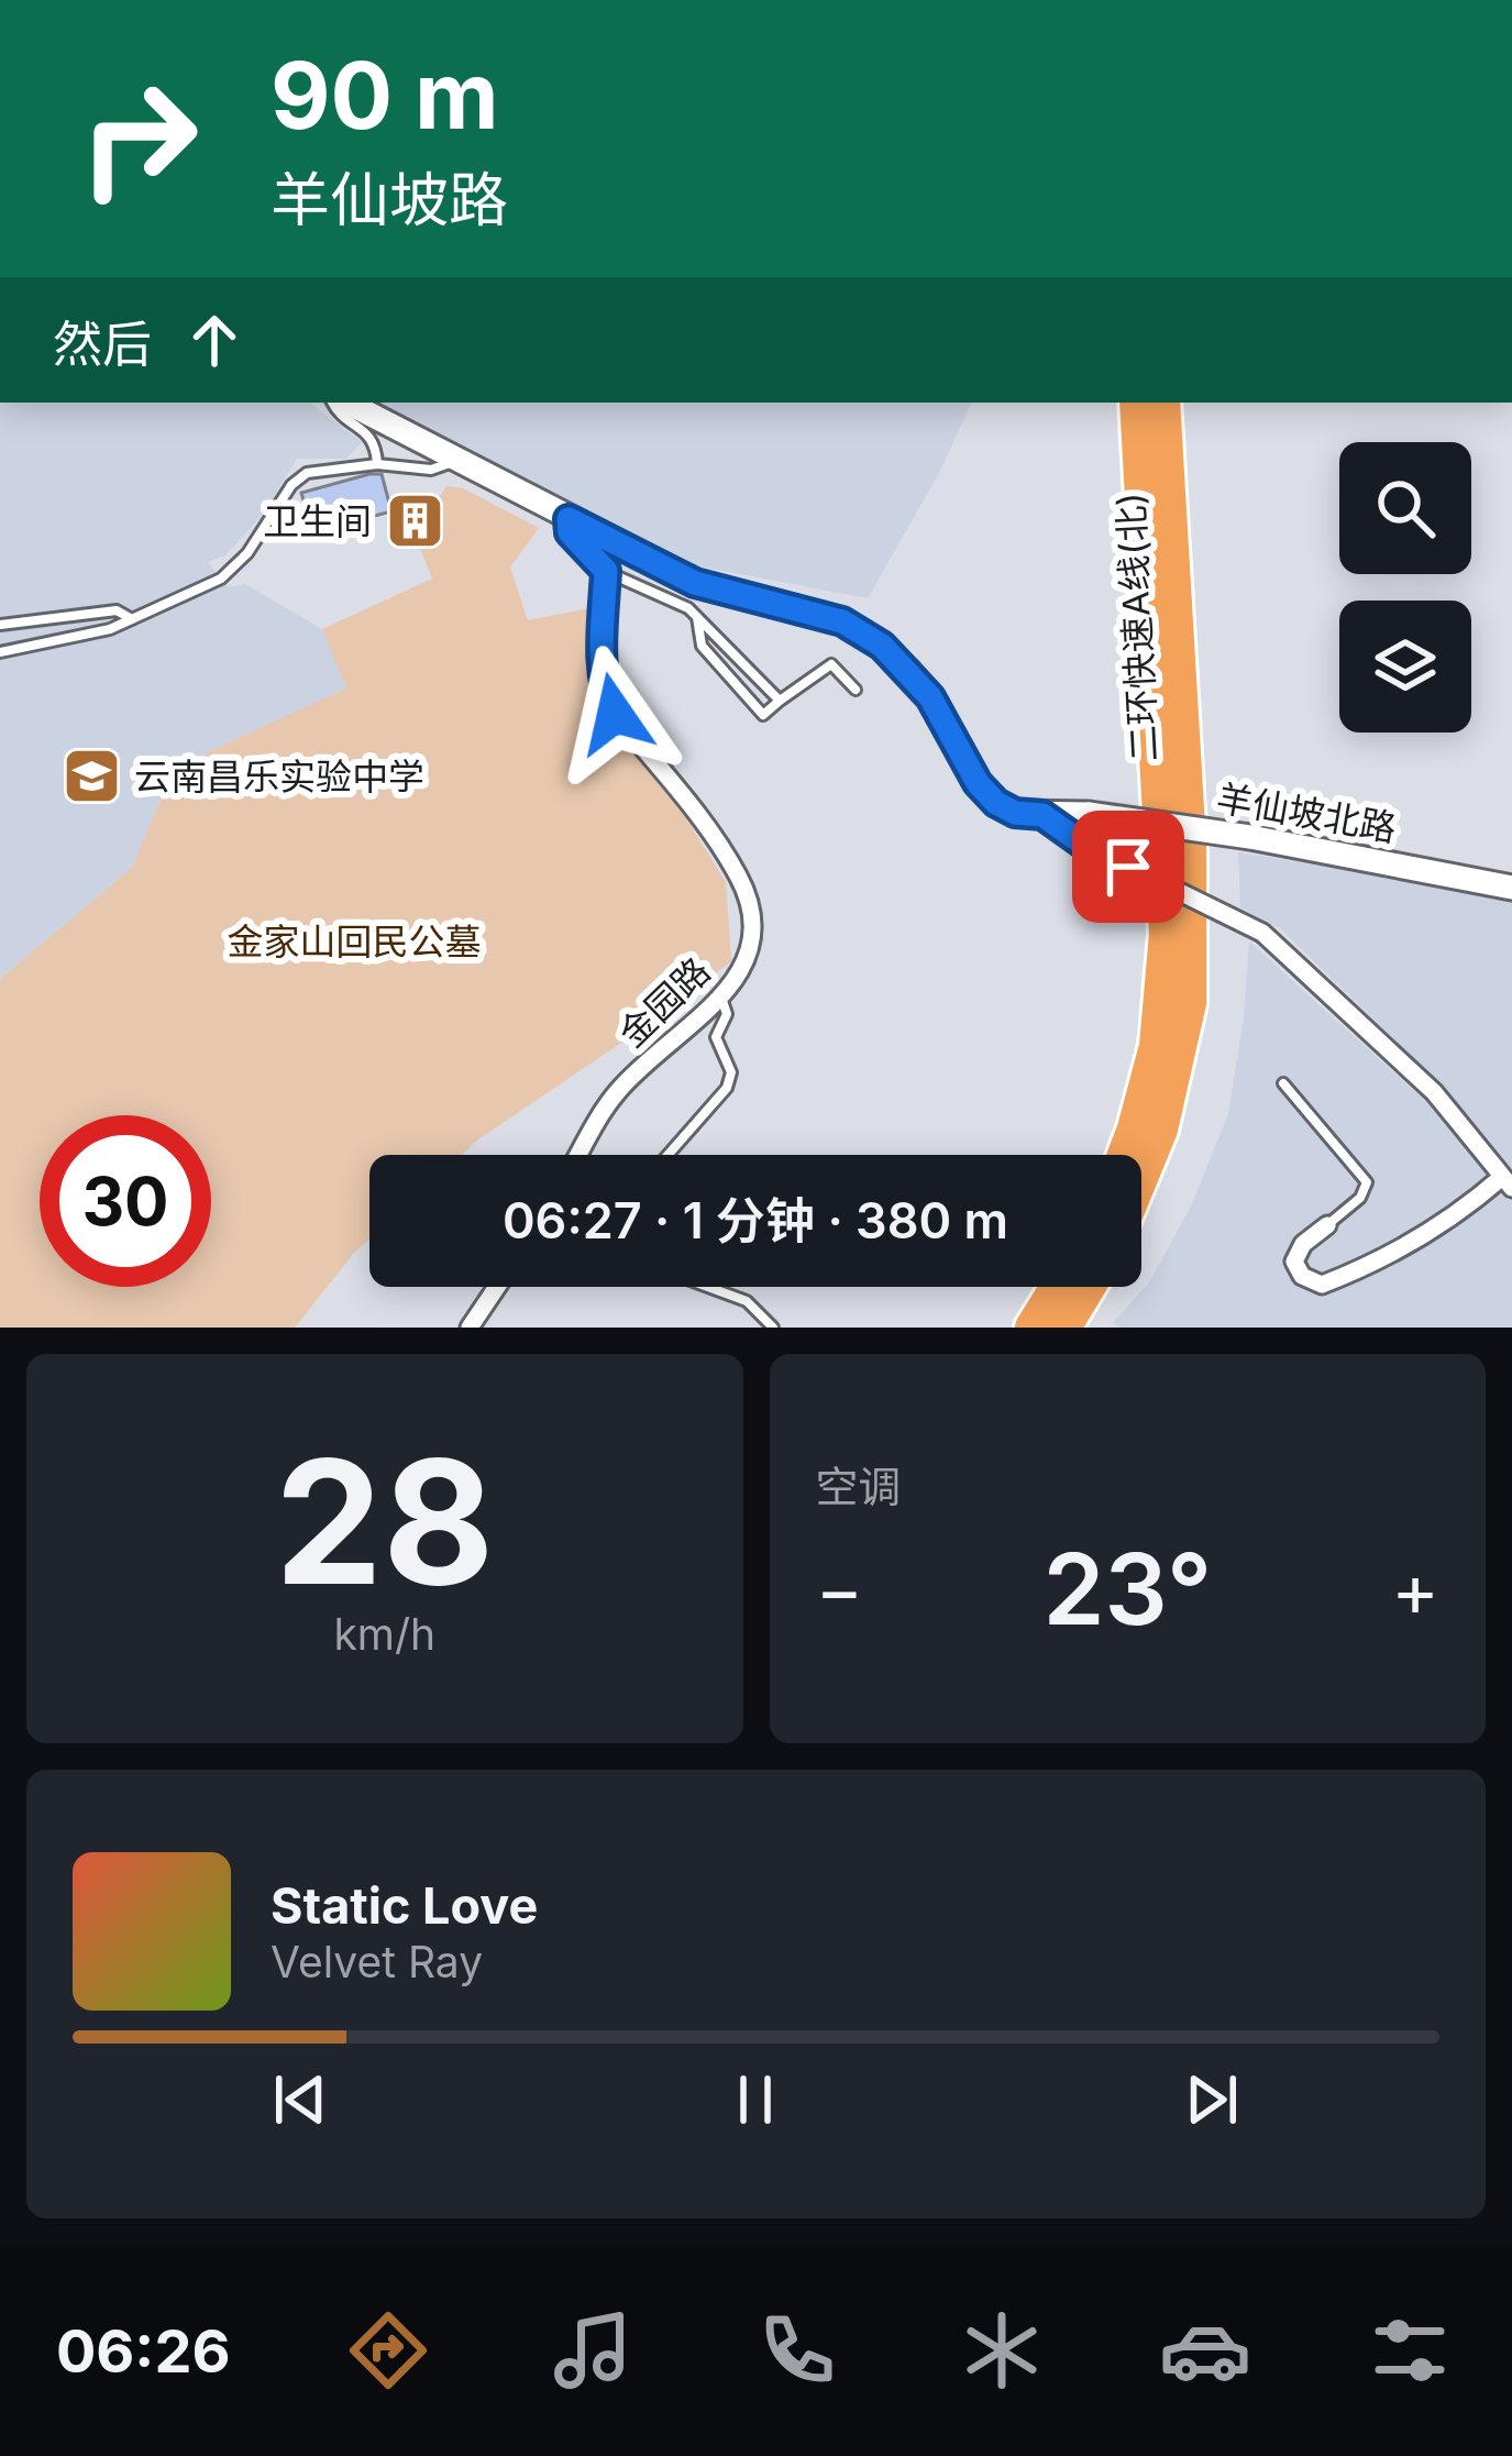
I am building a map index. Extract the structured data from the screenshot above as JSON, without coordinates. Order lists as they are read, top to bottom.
{
  "streets": {
    "highway": ["二环快速A线(北)"],
    "street": ["羊仙坡北路", "金园路"]
  },
  "parks": ["金家山回民公墓"],
  "places": {
    "building": ["卫生间"],
    "school or university": ["云南昌乐实验中学"]
  },
  "page": {
    "turn": ["90 m", "羊仙坡路"],
    "then": "然后",
    "limit": "30",
    "trip": "06:27 · 1 分钟 · 380 m",
    "tile": [
      ["28", "km/h"],
      "空调"
    ],
    "heat": ["−", "23°", "+"],
    "song": ["Static Love", "Velvet Ray"],
    "tabs": "06:26"
  }
}
